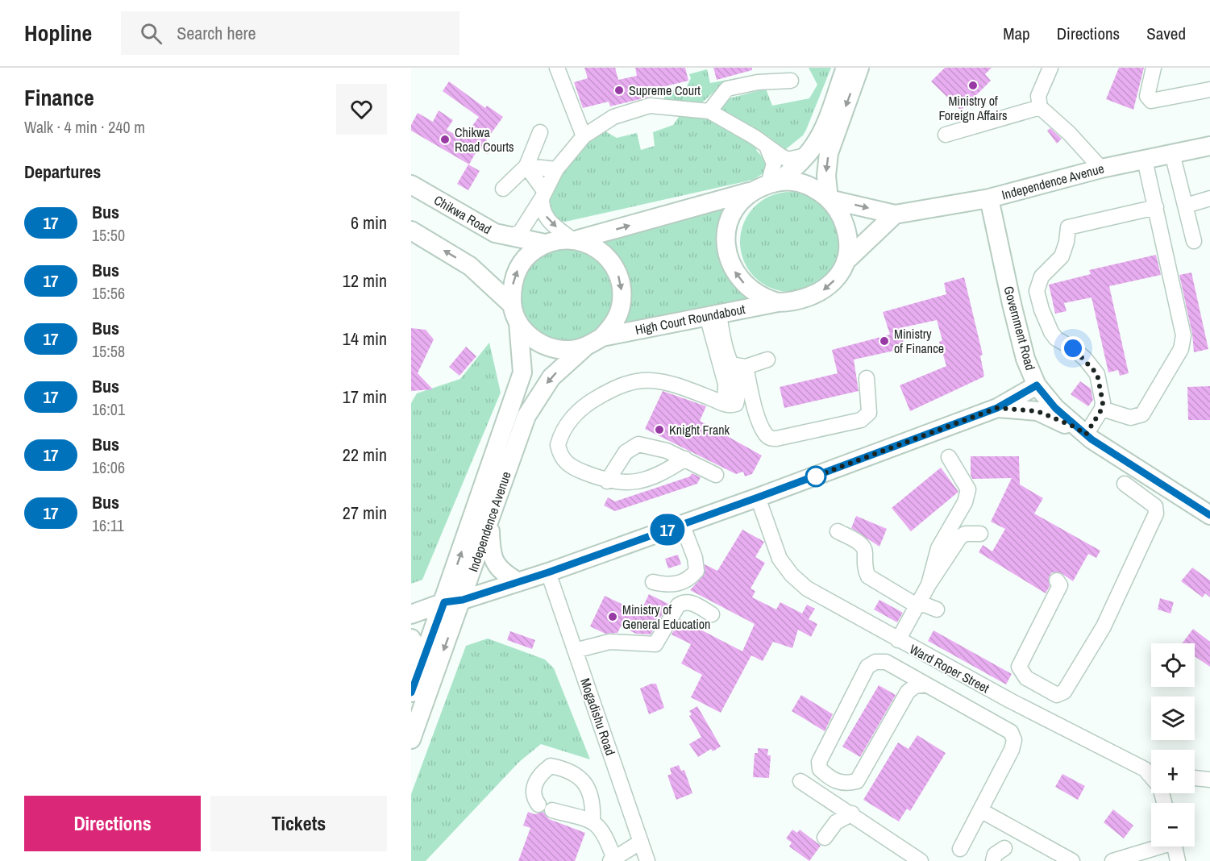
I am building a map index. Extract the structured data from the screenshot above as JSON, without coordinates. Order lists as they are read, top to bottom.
{
  "streets": {
    "main road": [
      "Independence Avenue",
      "Chikwa Road",
      "High Court Roundabout",
      "Government Road"
    ],
    "street": ["Ward Roper Street", "Mogadishu Road"]
  },
  "crossings": [
    ["Independence Avenue", "Chikwa Road"],
    ["Independence Avenue", "High Court Roundabout"],
    ["Independence Avenue", "Government Road"],
    ["Chikwa Road", "High Court Roundabout"]
  ],
  "places": [
    "Ministry of Foreign Affairs",
    "Supreme Court",
    "Chikwa Road Courts",
    "Ministry of Finance",
    "Knight Frank",
    "Ministry of General Education"
  ],
  "lines": ["bus line 17"],
  "page": {
    "header": "Hopline",
    "search": "Search here",
    "nav": ["Map", "Directions", "Saved"],
    "heading": [
      ["Finance", "Walk · 4 min · 240 m"],
      "Departures"
    ],
    "on_map": "17",
    "list": [
      {
        "mark": "17",
        "name": "Bus",
        "note": "15:50",
        "value": "6 min"
      },
      {
        "mark": "17",
        "name": "Bus",
        "note": "15:56",
        "value": "12 min"
      },
      {
        "mark": "17",
        "name": "Bus",
        "note": "15:58",
        "value": "14 min"
      },
      {
        "mark": "17",
        "name": "Bus",
        "note": "16:01",
        "value": "17 min"
      },
      {
        "mark": "17",
        "name": "Bus",
        "note": "16:06",
        "value": "22 min"
      },
      {
        "mark": "17",
        "name": "Bus",
        "note": "16:11",
        "value": "27 min"
      }
    ],
    "map_buttons": ["+", "−"],
    "buttons": ["Directions", "Tickets"]
  }
}
